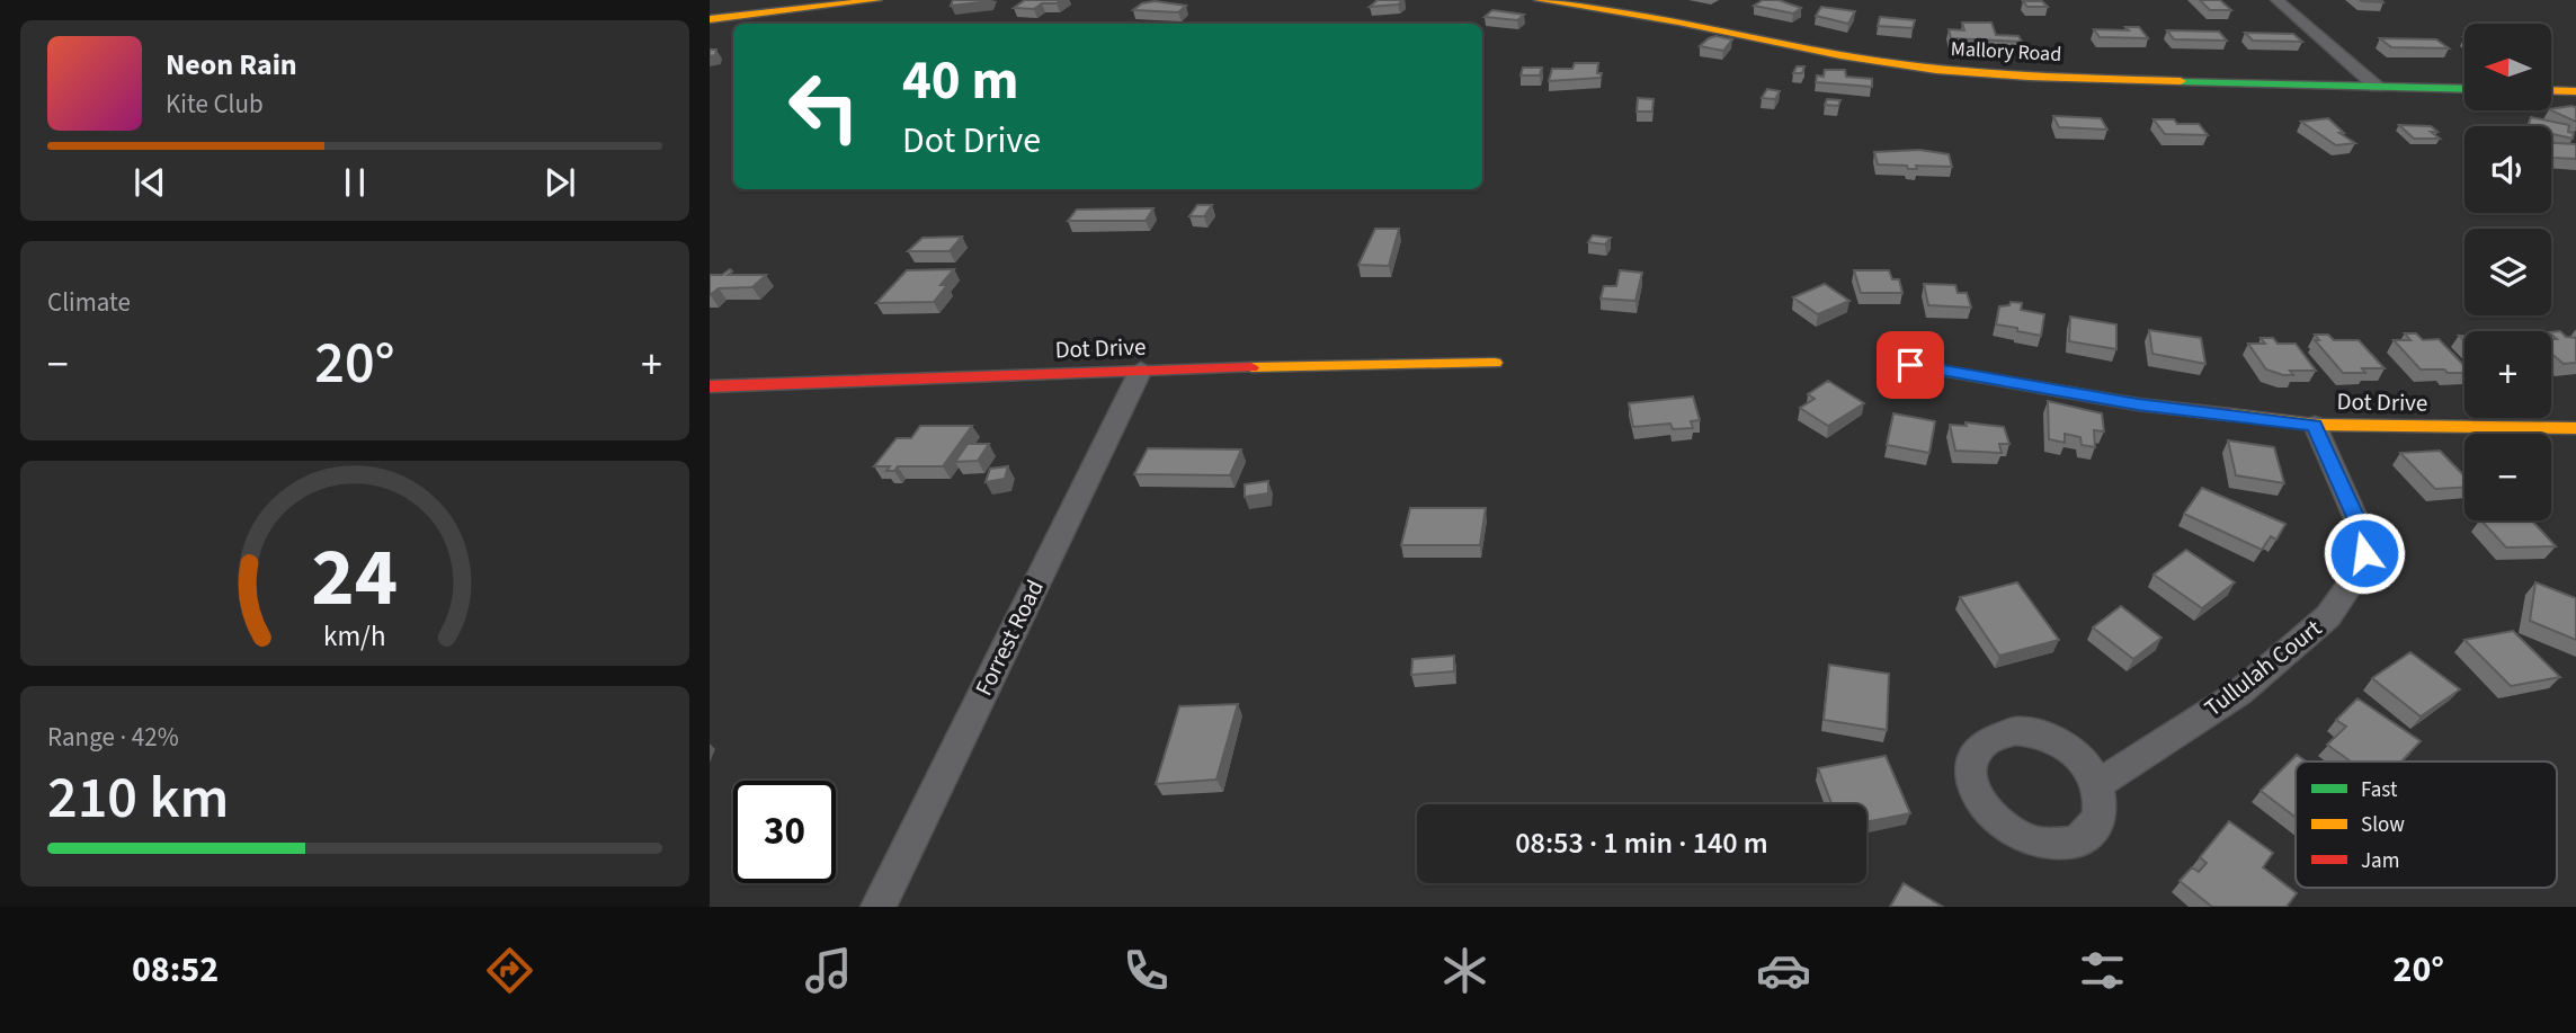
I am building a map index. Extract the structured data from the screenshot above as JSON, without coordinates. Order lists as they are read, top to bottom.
{
  "streets": {
    "street": [
      "Mallory Road",
      "Dot Drive",
      "Forrest Road",
      "Tullulah Court"
    ]
  },
  "crossings": [
    ["Dot Drive", "Forrest Road"],
    ["Dot Drive", "Tullulah Court"]
  ],
  "legend": ["Fast", "Slow", "Jam"],
  "north": "left",
  "page": {
    "map_buttons": ["+", "−"],
    "turn": ["40 m", "Dot Drive"],
    "song": ["Neon Rain", "Kite Club"],
    "tile": [
      "Climate",
      ["Range · 42%", "210 km"]
    ],
    "heat": ["−", "20°", "+"],
    "limit": "30",
    "trip": "08:53 · 1 min · 140 m",
    "tabs": ["08:52", "20°"],
    "gauge": ["24", "km/h"]
  }
}
